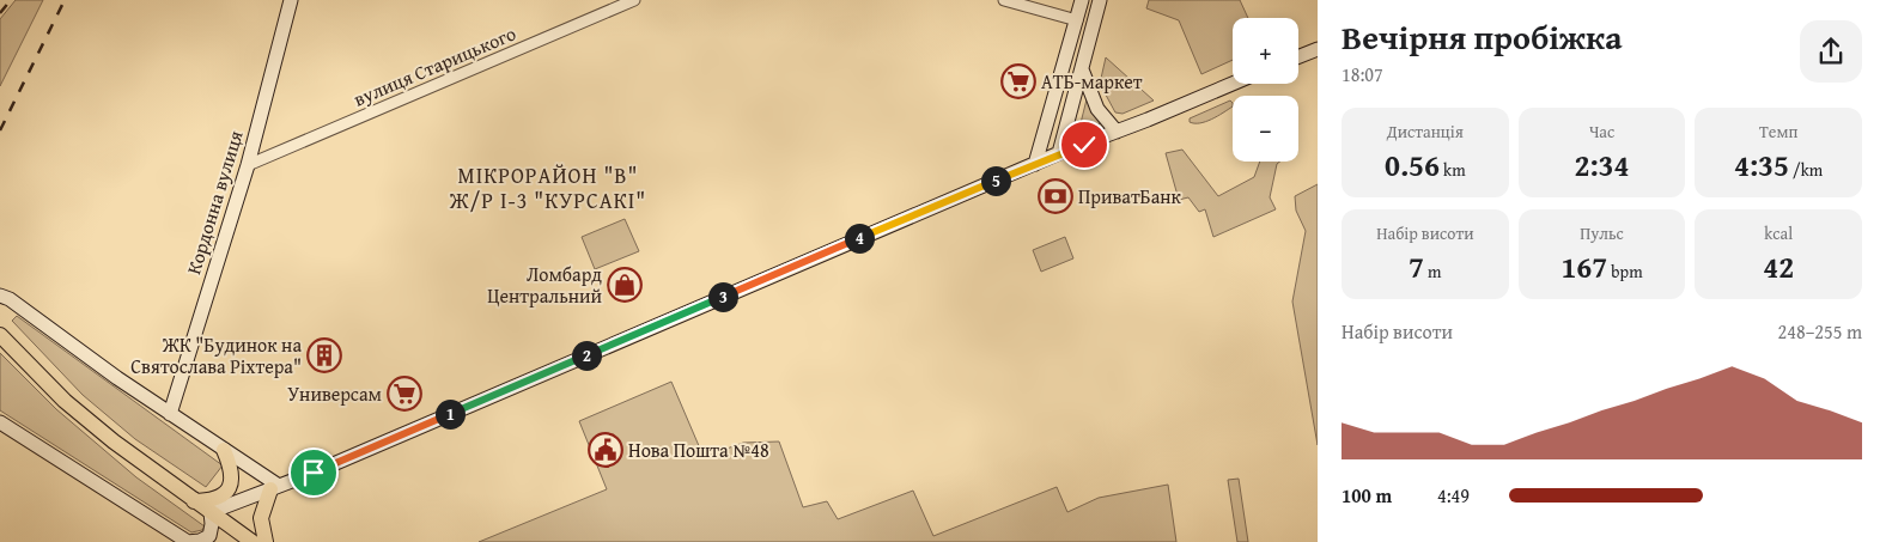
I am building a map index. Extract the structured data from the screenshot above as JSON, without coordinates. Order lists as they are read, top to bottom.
{
  "streets": {
    "main road": ["Кордонна вулиця"],
    "street": ["вулиця Старицького"]
  },
  "crossings": [
    ["вулиця Старицького", "Кордонна вулиця"]
  ],
  "districts": ["МІКРОРАЙОН \"В\" Ж/Р I-3 \"КУРСАКІ\""],
  "places": {
    "supermarket": ["АТБ-маркет", "Универсам"],
    "bank": ["ПриватБанк"],
    "shop": ["Ломбард Центральний"],
    "building": ["ЖК \"Будинок на Святослава Ріхтера\""],
    "public building": ["Нова Пошта №48"]
  },
  "page": {
    "heading": ["Вечірня пробіжка", "18:07"],
    "map_buttons": ["+", "−"],
    "stats": [
      ["Дистанція", "0.56 km"],
      ["Час", "2:34"],
      ["Темп", "4:35 /km"],
      ["Набір висоти", "7 m"],
      ["Пульс", "167 bpm"],
      ["kcal", "42"]
    ],
    "pins": [
      "5",
      "4",
      "3",
      "2",
      "1"
    ],
    "chart": ["Набір висоти", "248–255 m"],
    "list": [
      {
        "name": "100 m",
        "note": "4:49"
      }
    ]
  }
}
